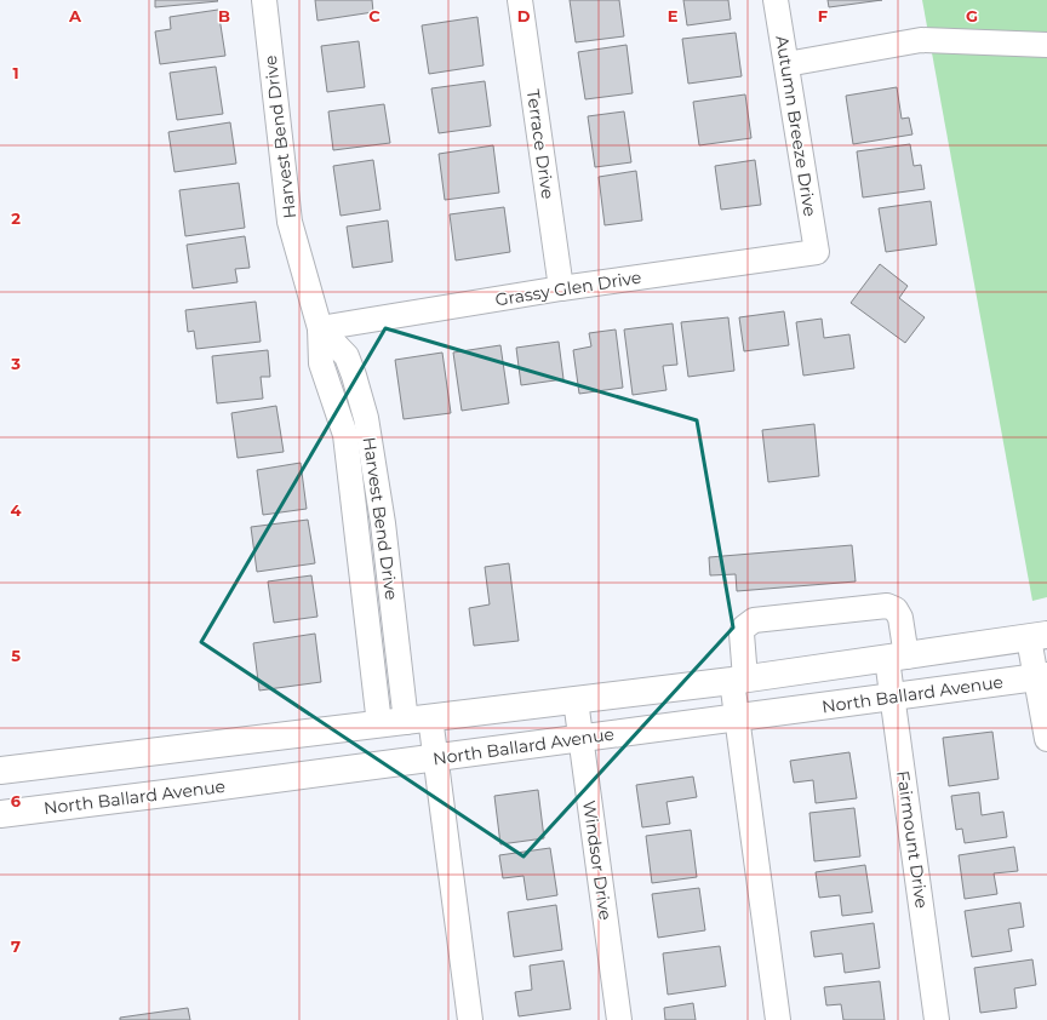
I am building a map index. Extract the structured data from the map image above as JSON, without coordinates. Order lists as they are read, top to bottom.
{
  "streets": {
    "main road": ["North Ballard Avenue"],
    "street": [
      "Autumn Breeze Drive",
      "Harvest Bend Drive",
      "Terrace Drive",
      "Grassy Glen Drive",
      "Fairmount Drive",
      "Windsor Drive"
    ]
  },
  "crossings": [
    ["Autumn Breeze Drive", "Grassy Glen Drive"],
    ["Harvest Bend Drive", "Grassy Glen Drive"],
    ["Harvest Bend Drive", "North Ballard Avenue"],
    ["Terrace Drive", "Grassy Glen Drive"],
    ["North Ballard Avenue", "Fairmount Drive"],
    ["North Ballard Avenue", "Windsor Drive"]
  ],
  "grid": {
    "columns": [
      "A",
      "B",
      "C",
      "D",
      "E",
      "F",
      "G"
    ],
    "rows": [
      "1",
      "2",
      "3",
      "4",
      "5",
      "6",
      "7"
    ]
  }
}
